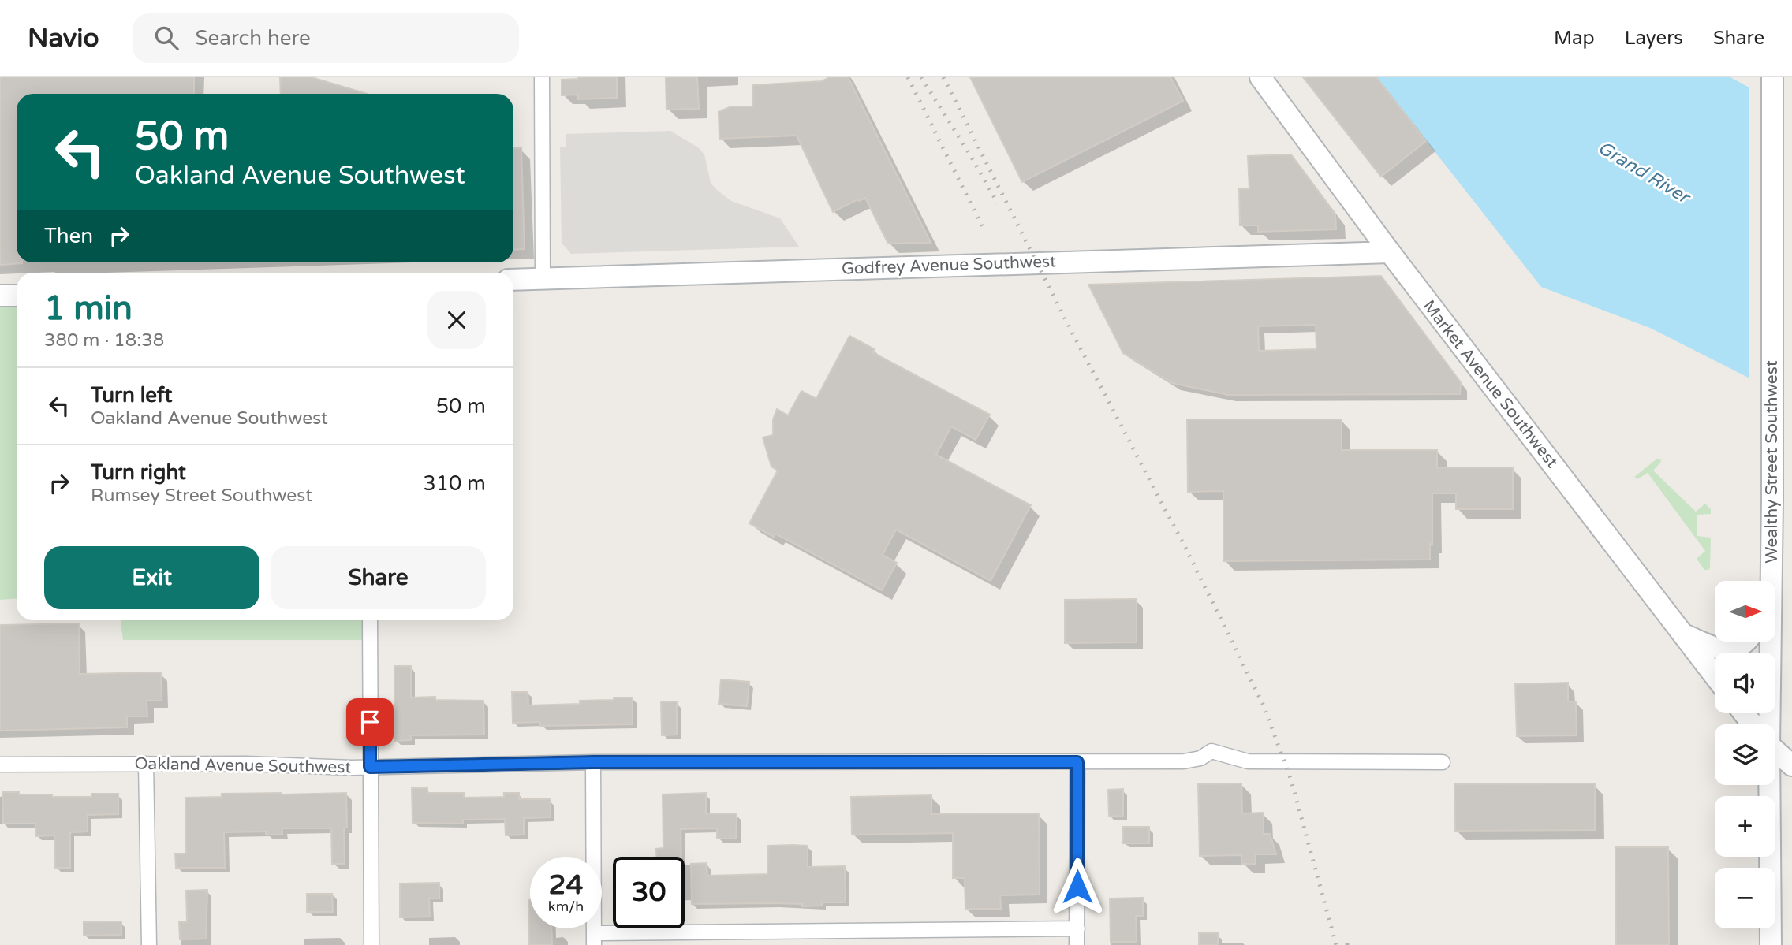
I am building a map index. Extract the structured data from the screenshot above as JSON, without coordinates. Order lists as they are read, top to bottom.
{
  "streets": {
    "main road": ["Godfrey Avenue Southwest", "Market Avenue Southwest", "Wealthy Street Southwest"],
    "street": ["Oakland Avenue Southwest"]
  },
  "crossings": [
    ["Godfrey Avenue Southwest", "Market Avenue Southwest"]
  ],
  "water": ["Grand River"],
  "north": "right",
  "page": {
    "header": "Navio",
    "search": "Search here",
    "nav": ["Map", "Layers", "Share"],
    "turn": ["50 m", "Oakland Avenue Southwest"],
    "then": "Then",
    "heading": ["1 min", "380 m · 18:38"],
    "list": [
      {
        "name": "Turn left",
        "note": "Oakland Avenue Southwest",
        "value": "50 m"
      },
      {
        "name": "Turn right",
        "note": "Rumsey Street Southwest",
        "value": "310 m"
      }
    ],
    "buttons": ["Exit", "Share"],
    "map_buttons": ["+", "−"],
    "speed": "24 km/h",
    "limit": "30"
  }
}
